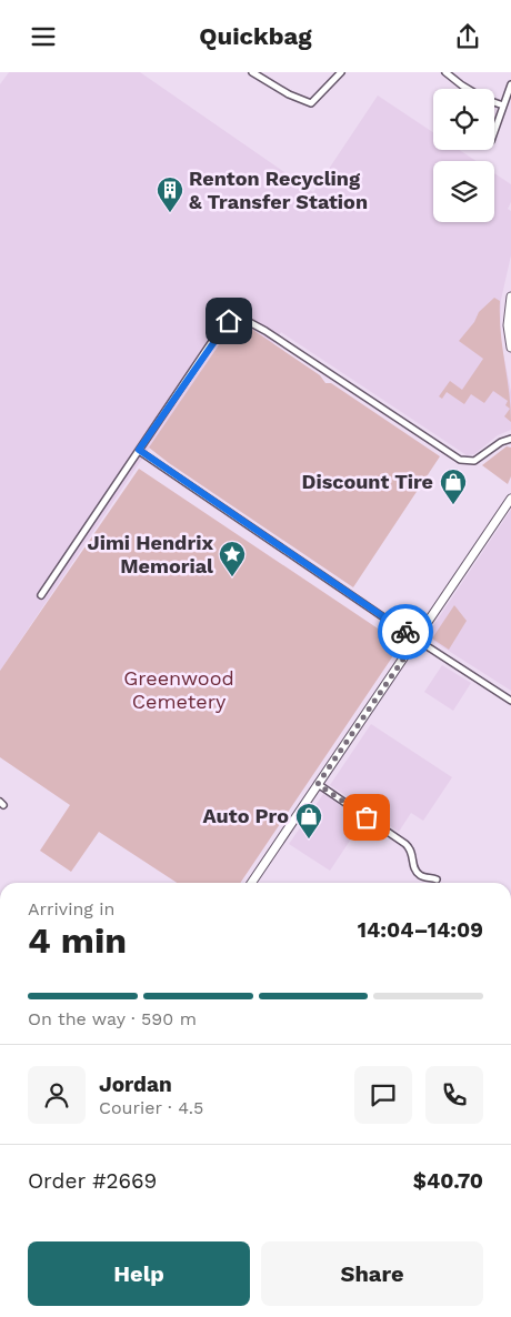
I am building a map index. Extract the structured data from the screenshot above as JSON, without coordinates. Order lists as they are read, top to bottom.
{
  "parks": ["Greenwood Cemetery"],
  "places": {
    "building": ["Renton Recycling & Transfer Station"],
    "shop": ["Discount Tire", "Auto Pro"],
    "place": ["Jimi Hendrix Memorial"]
  },
  "page": {
    "header": "Quickbag",
    "heading": ["4 min", "Arriving in", "14:04–14:09"],
    "panel": [
      "Jordan",
      "Courier · 4.5",
      "Order #2669",
      "$40.70"
    ],
    "bar": "On the way · 590 m",
    "buttons": ["Help", "Share"]
  }
}
